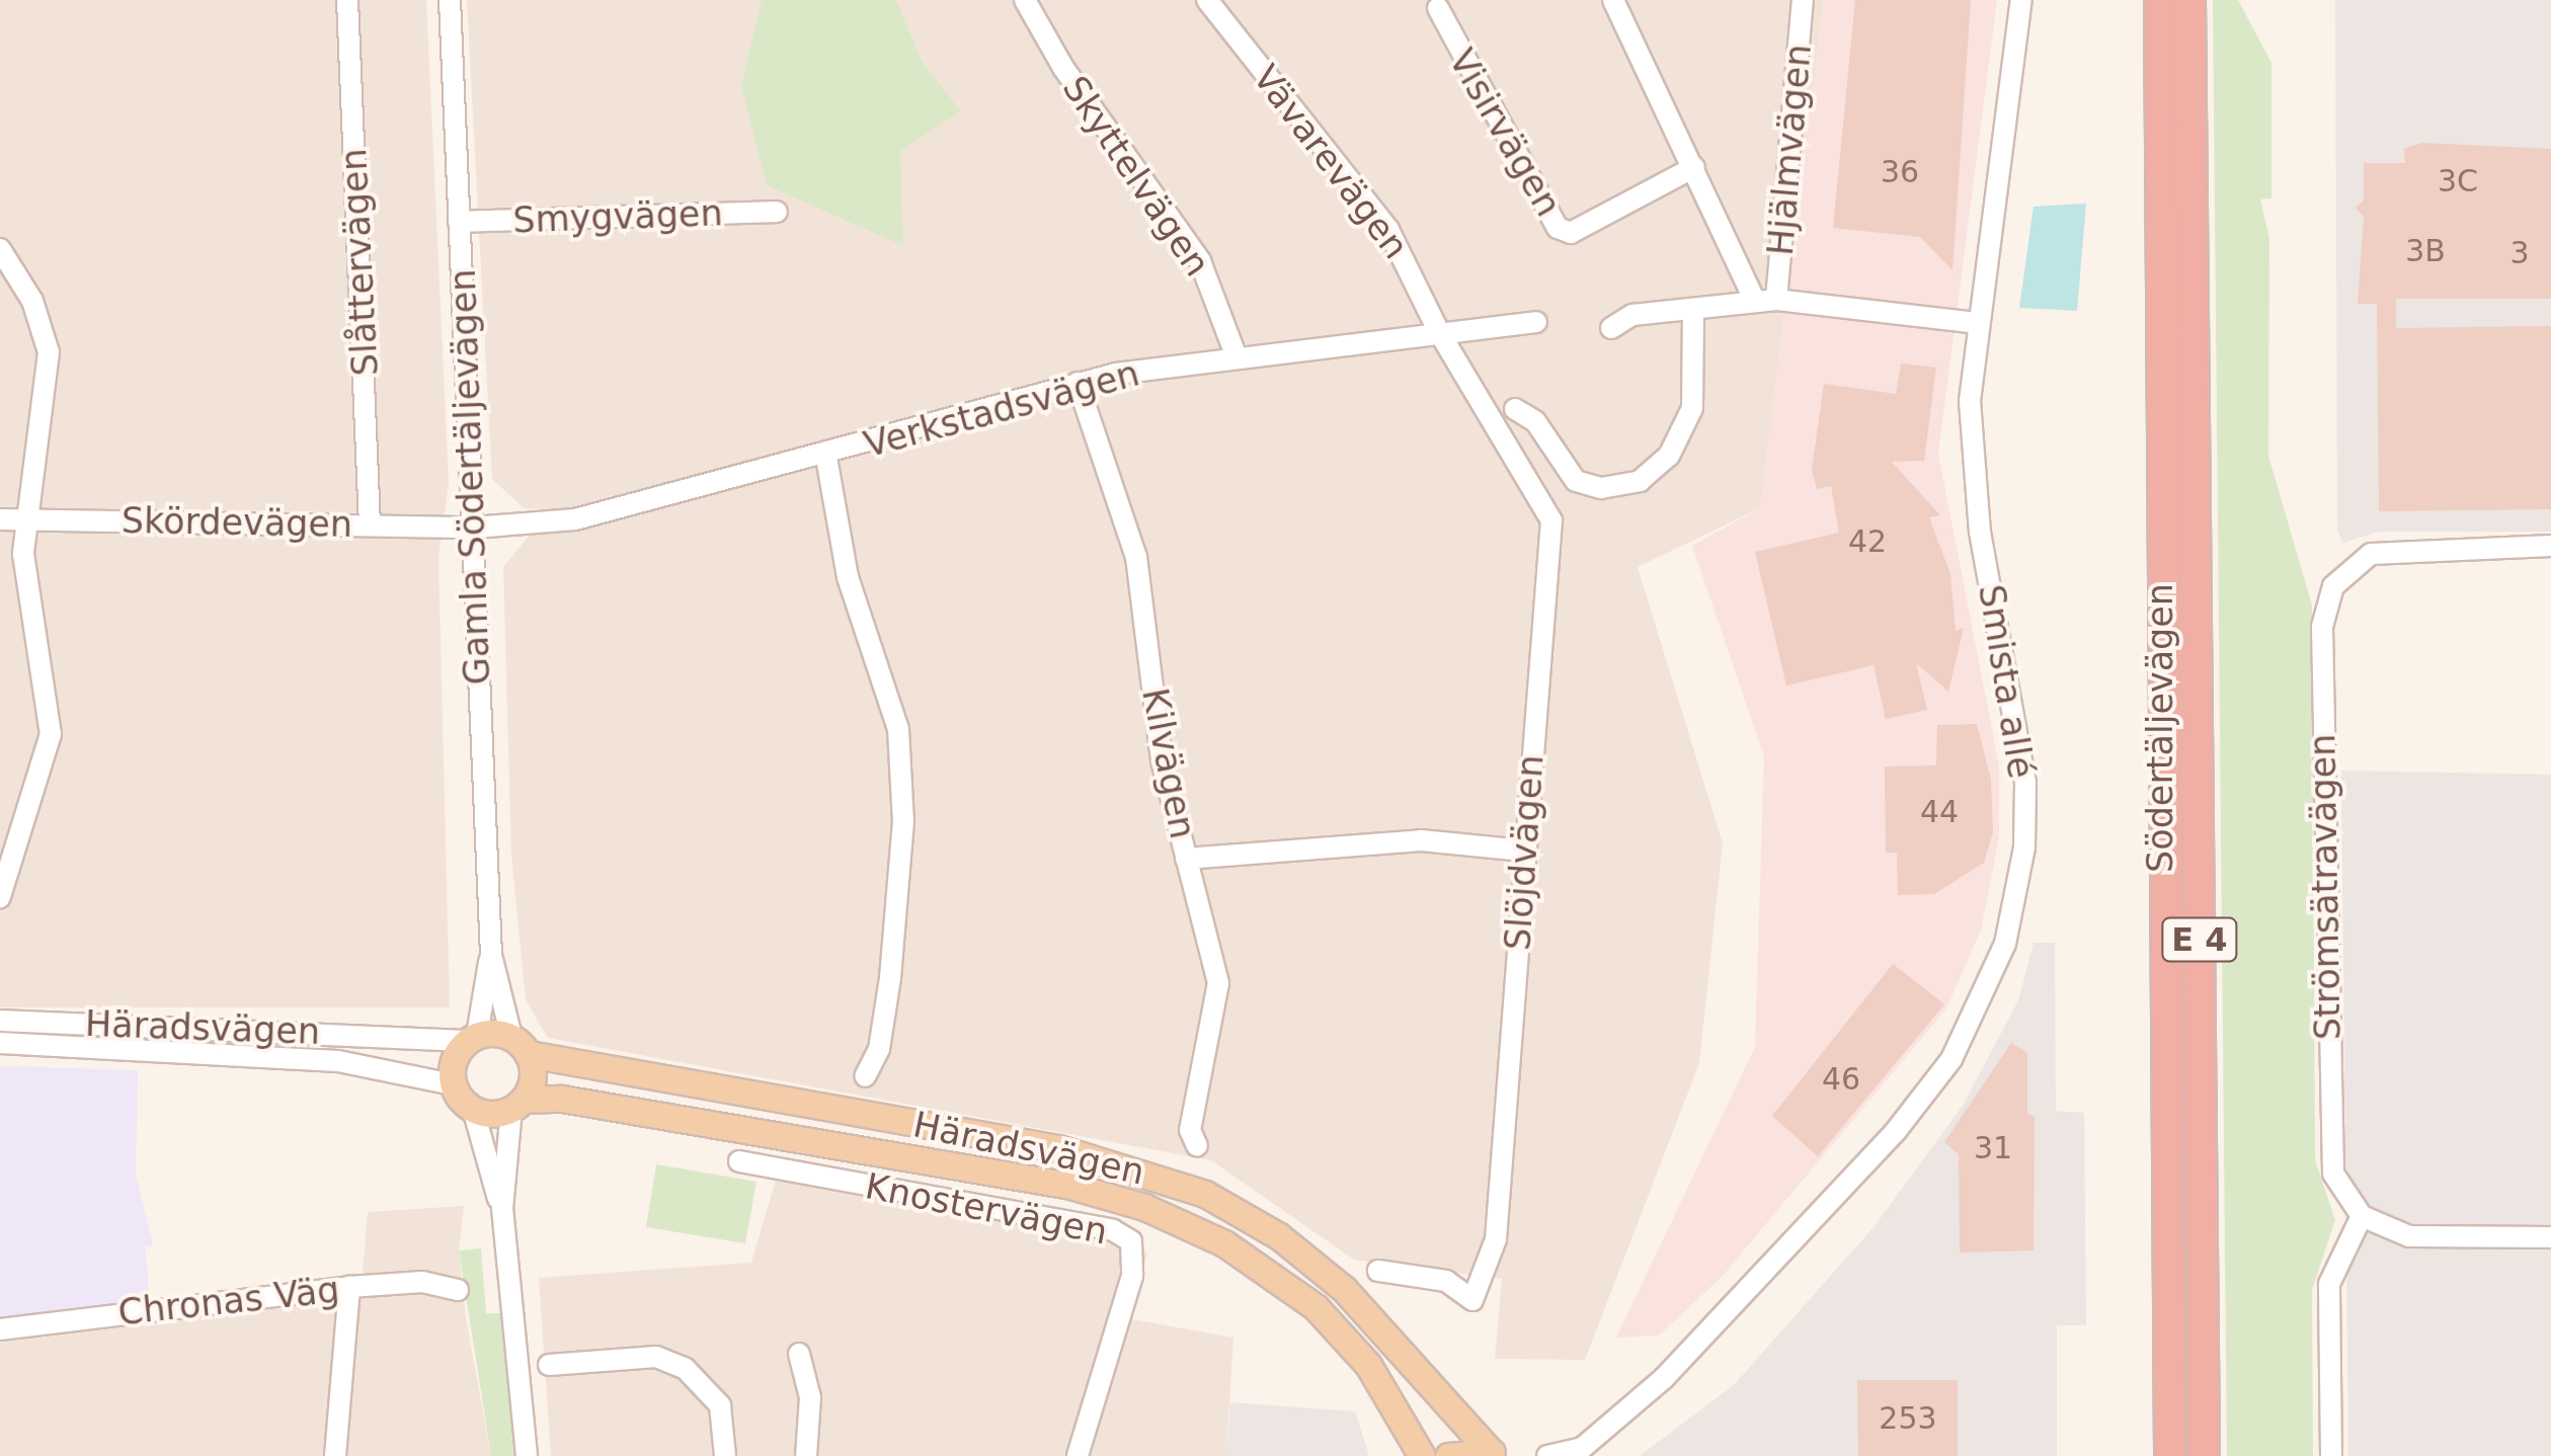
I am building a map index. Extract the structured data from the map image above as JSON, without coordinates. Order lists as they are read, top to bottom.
{
  "streets": {
    "highway": ["Södertäljevägen", "E 4"],
    "main road": ["Häradsvägen"],
    "street": [
      "Visirvägen",
      "Hjälmvägen",
      "Vävarevägen",
      "Skyttelvägen",
      "Smygvägen",
      "Slåttervägen",
      "Verkstadsvägen",
      "Gamla Södertäljevägen",
      "Skördevägen",
      "Smista allé",
      "Kilvägen",
      "Slöjdvägen",
      "Strömsätravägen",
      "Knostervägen",
      "Chronas Väg"
    ]
  },
  "crossings": [
    ["Vävarevägen", "Verkstadsvägen"],
    ["Vävarevägen", "Slöjdvägen"],
    ["Skyttelvägen", "Verkstadsvägen"],
    ["Smygvägen", "Gamla Södertäljevägen"],
    ["Slåttervägen", "Skördevägen"],
    ["Verkstadsvägen", "Gamla Södertäljevägen"],
    ["Verkstadsvägen", "Skördevägen"],
    ["Verkstadsvägen", "Kilvägen"],
    ["Verkstadsvägen", "Slöjdvägen"],
    ["Gamla Södertäljevägen", "Skördevägen"],
    ["Gamla Södertäljevägen", "Häradsvägen"]
  ],
  "house_numbers": [
    "36",
    "3C",
    "3B",
    "3",
    "42",
    "44",
    "46",
    "31",
    "253"
  ]
}
